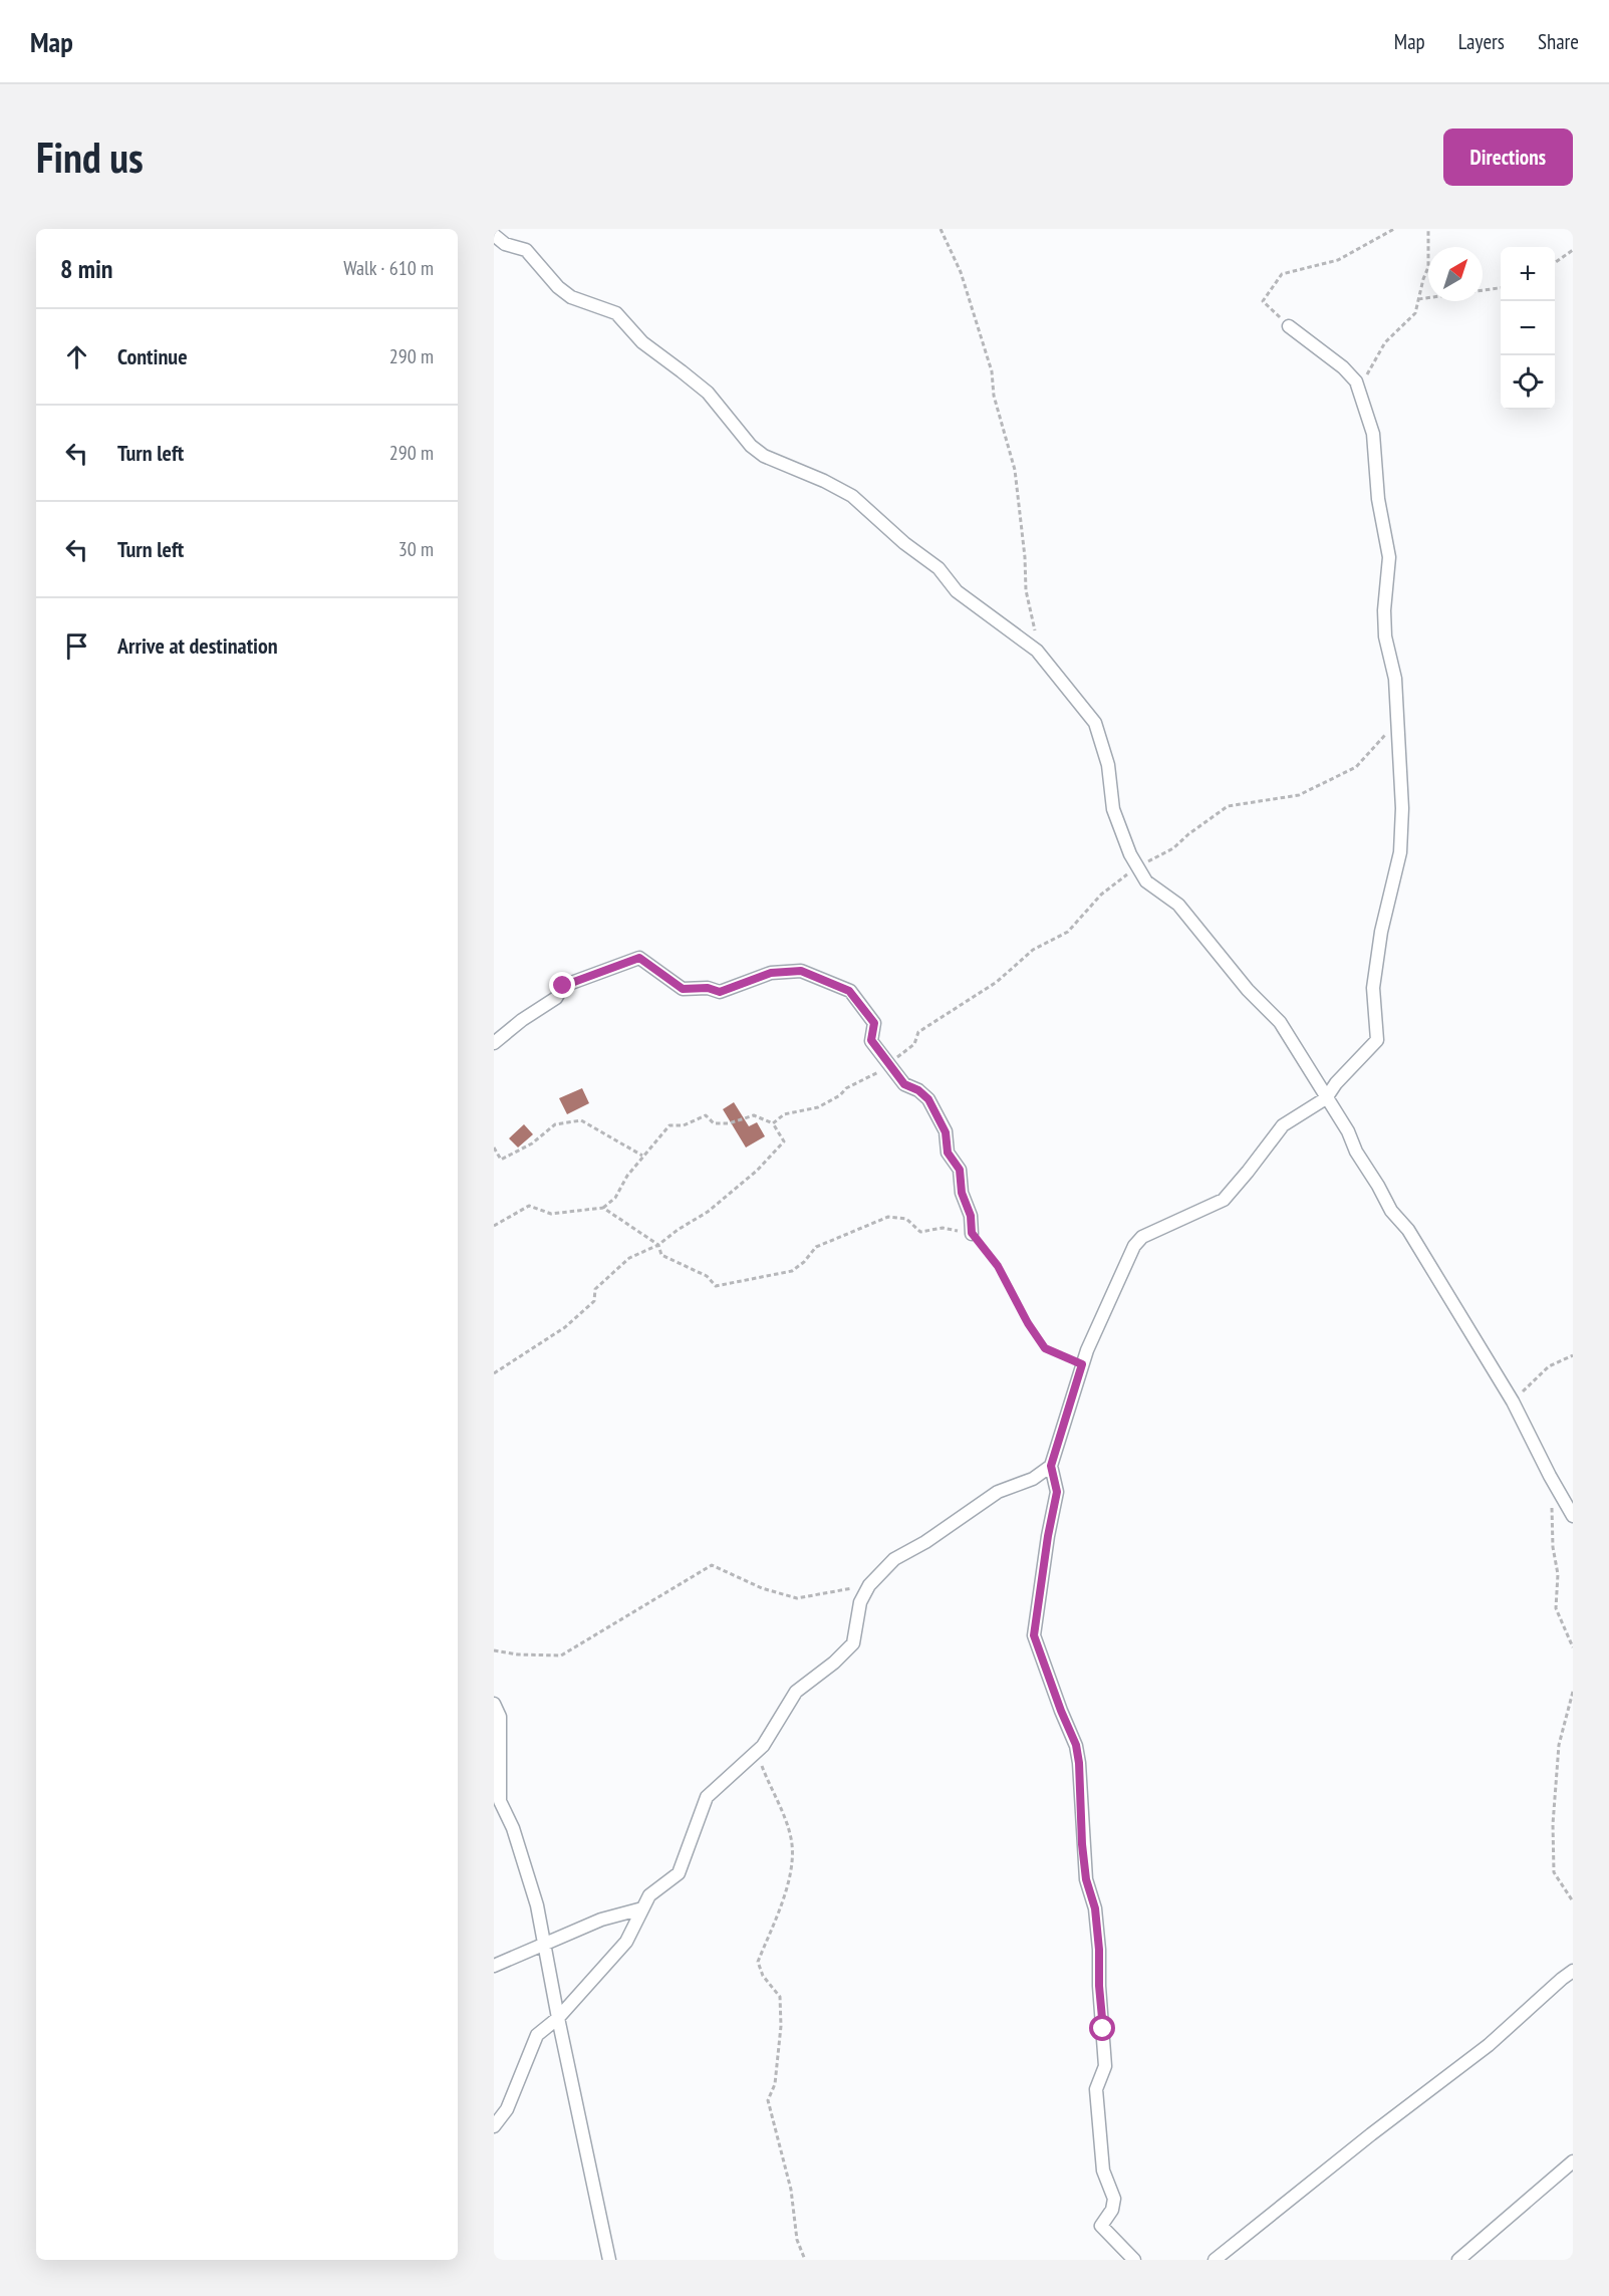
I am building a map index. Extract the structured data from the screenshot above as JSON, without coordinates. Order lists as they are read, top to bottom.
{
  "north": "top right",
  "page": {
    "header": "Map",
    "nav": ["Map", "Layers", "Share"],
    "buttons": "Directions",
    "title": "Find us",
    "heading": ["8 min", "Walk · 610 m"],
    "map_buttons": ["+", "−"],
    "list": [
      ["Continue", "290 m"],
      ["Turn left", "290 m"],
      ["Turn left", "30 m"],
      "Arrive at destination"
    ]
  }
}
